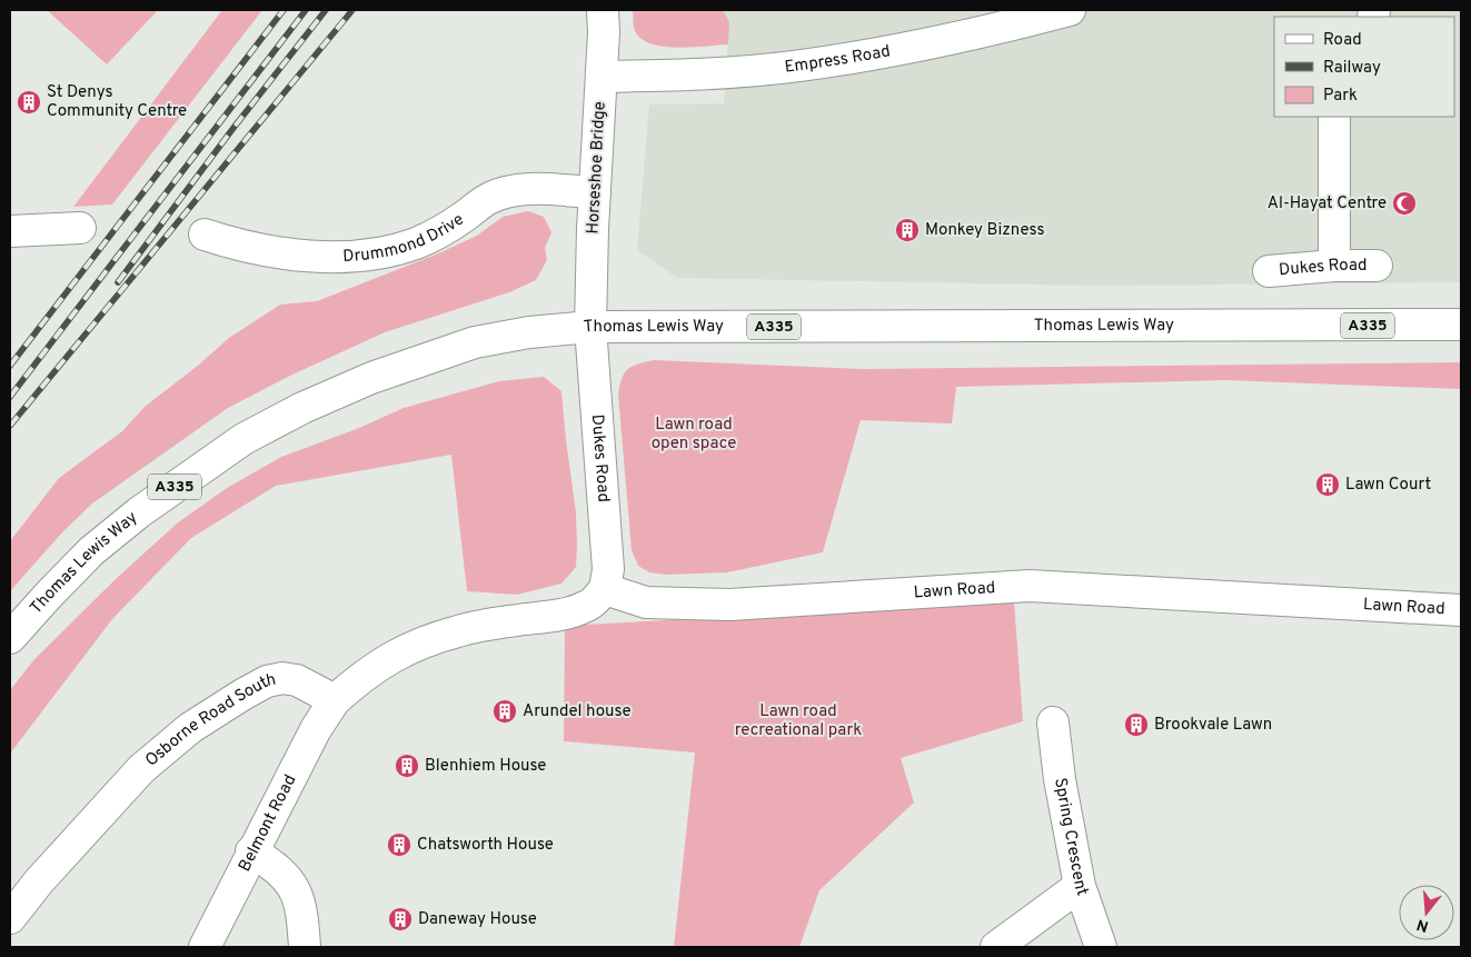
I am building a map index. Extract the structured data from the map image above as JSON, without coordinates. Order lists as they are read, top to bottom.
{
  "streets": {
    "street": [
      "Empress Road",
      "Horseshoe Bridge",
      "Drummond Drive",
      "Dukes Road",
      "Thomas Lewis Way",
      "A335",
      "Lawn Road",
      "Osborne Road South",
      "Belmont Road",
      "Spring Crescent"
    ]
  },
  "crossings": [
    ["Empress Road", "Horseshoe Bridge"],
    ["Horseshoe Bridge", "Drummond Drive"],
    ["Horseshoe Bridge", "Dukes Road"],
    ["Horseshoe Bridge", "Thomas Lewis Way"],
    ["Dukes Road", "Thomas Lewis Way"],
    ["Dukes Road", "Lawn Road"],
    ["Osborne Road South", "Belmont Road"]
  ],
  "parks": ["Lawn road open space", "Lawn road recreational park"],
  "places": {
    "building": [
      "St Denys Community Centre",
      "Monkey Bizness",
      "Lawn Court",
      "Arundel house",
      "Brookvale Lawn",
      "Blenhiem House",
      "Chatsworth House",
      "Daneway House"
    ],
    "mosque": ["Al-Hayat Centre"]
  },
  "legend": ["Road", "Railway", "Park"],
  "north": "bottom"
}
